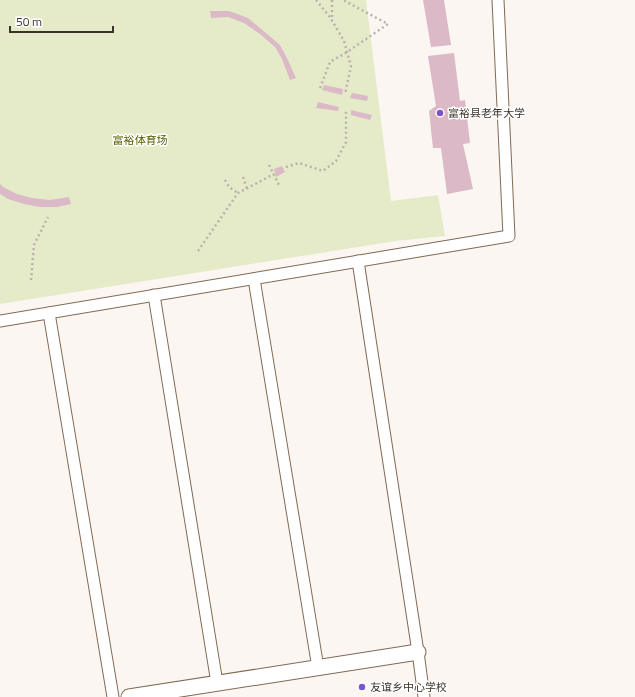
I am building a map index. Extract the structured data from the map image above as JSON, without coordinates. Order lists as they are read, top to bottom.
{
  "parks": ["富裕体育场"],
  "places": ["富裕县老年大学", "友谊乡中心学校"],
  "scale_bar": "50 m"
}
